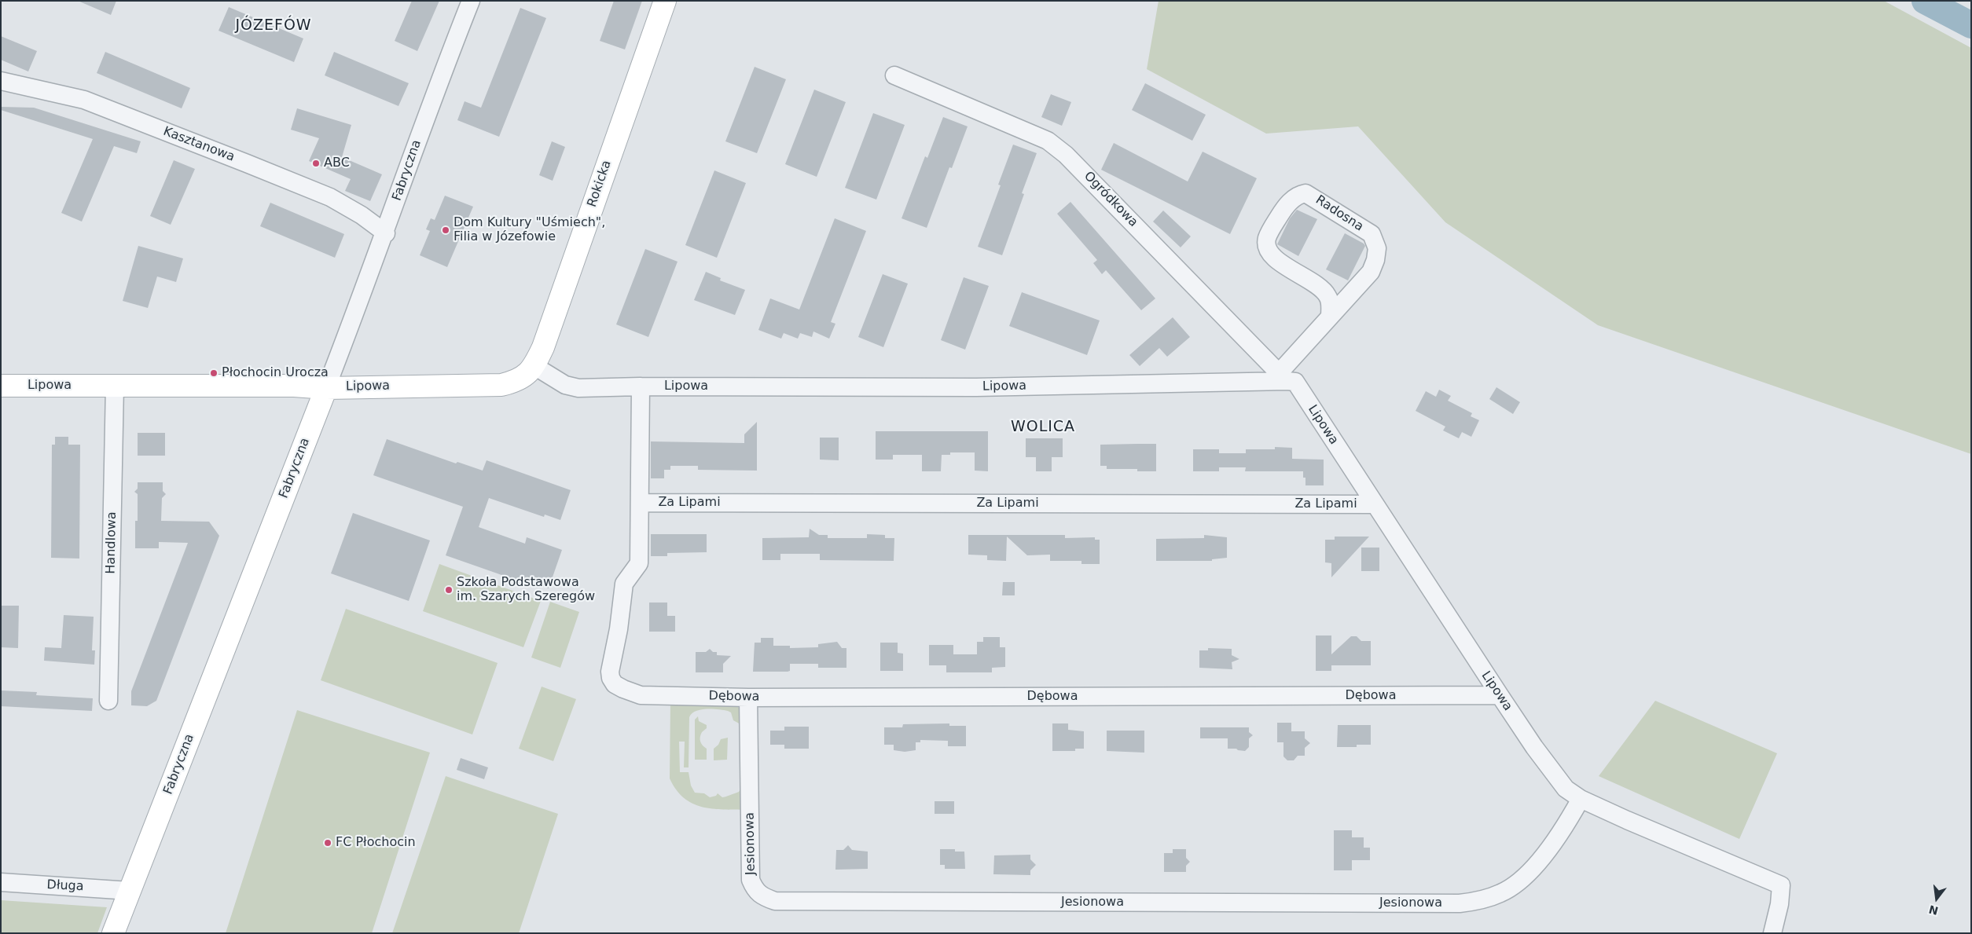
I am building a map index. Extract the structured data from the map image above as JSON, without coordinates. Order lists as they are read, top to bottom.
{
  "streets": {
    "main road": ["Fabryczna", "Rokicka", "Lipowa"],
    "street": [
      "Kasztanowa",
      "Ogródkowa",
      "Radosna",
      "Za Lipami",
      "Handlowa",
      "Dębowa",
      "Jesionowa",
      "Długa"
    ]
  },
  "crossings": [
    ["Kasztanowa", "Fabryczna"],
    ["Fabryczna", "Lipowa"],
    ["Fabryczna", "Długa"],
    ["Rokicka", "Lipowa"],
    ["Ogródkowa", "Radosna"],
    ["Ogródkowa", "Lipowa"],
    ["Radosna", "Lipowa"],
    ["Lipowa", "Za Lipami"],
    ["Lipowa", "Handlowa"],
    ["Lipowa", "Dębowa"],
    ["Lipowa", "Jesionowa"],
    ["Za Lipami", "Dębowa"],
    ["Dębowa", "Jesionowa"]
  ],
  "districts": ["JÓZEFÓW", "WOLICA"],
  "places": [
    "ABC",
    "Dom Kultury \"Uśmiech\", Filia w Józefowie",
    "Płochocin Urocza",
    "Szkoła Podstawowa im. Szarych Szeregów",
    "FC Płochocin"
  ],
  "north": "bottom"
}
